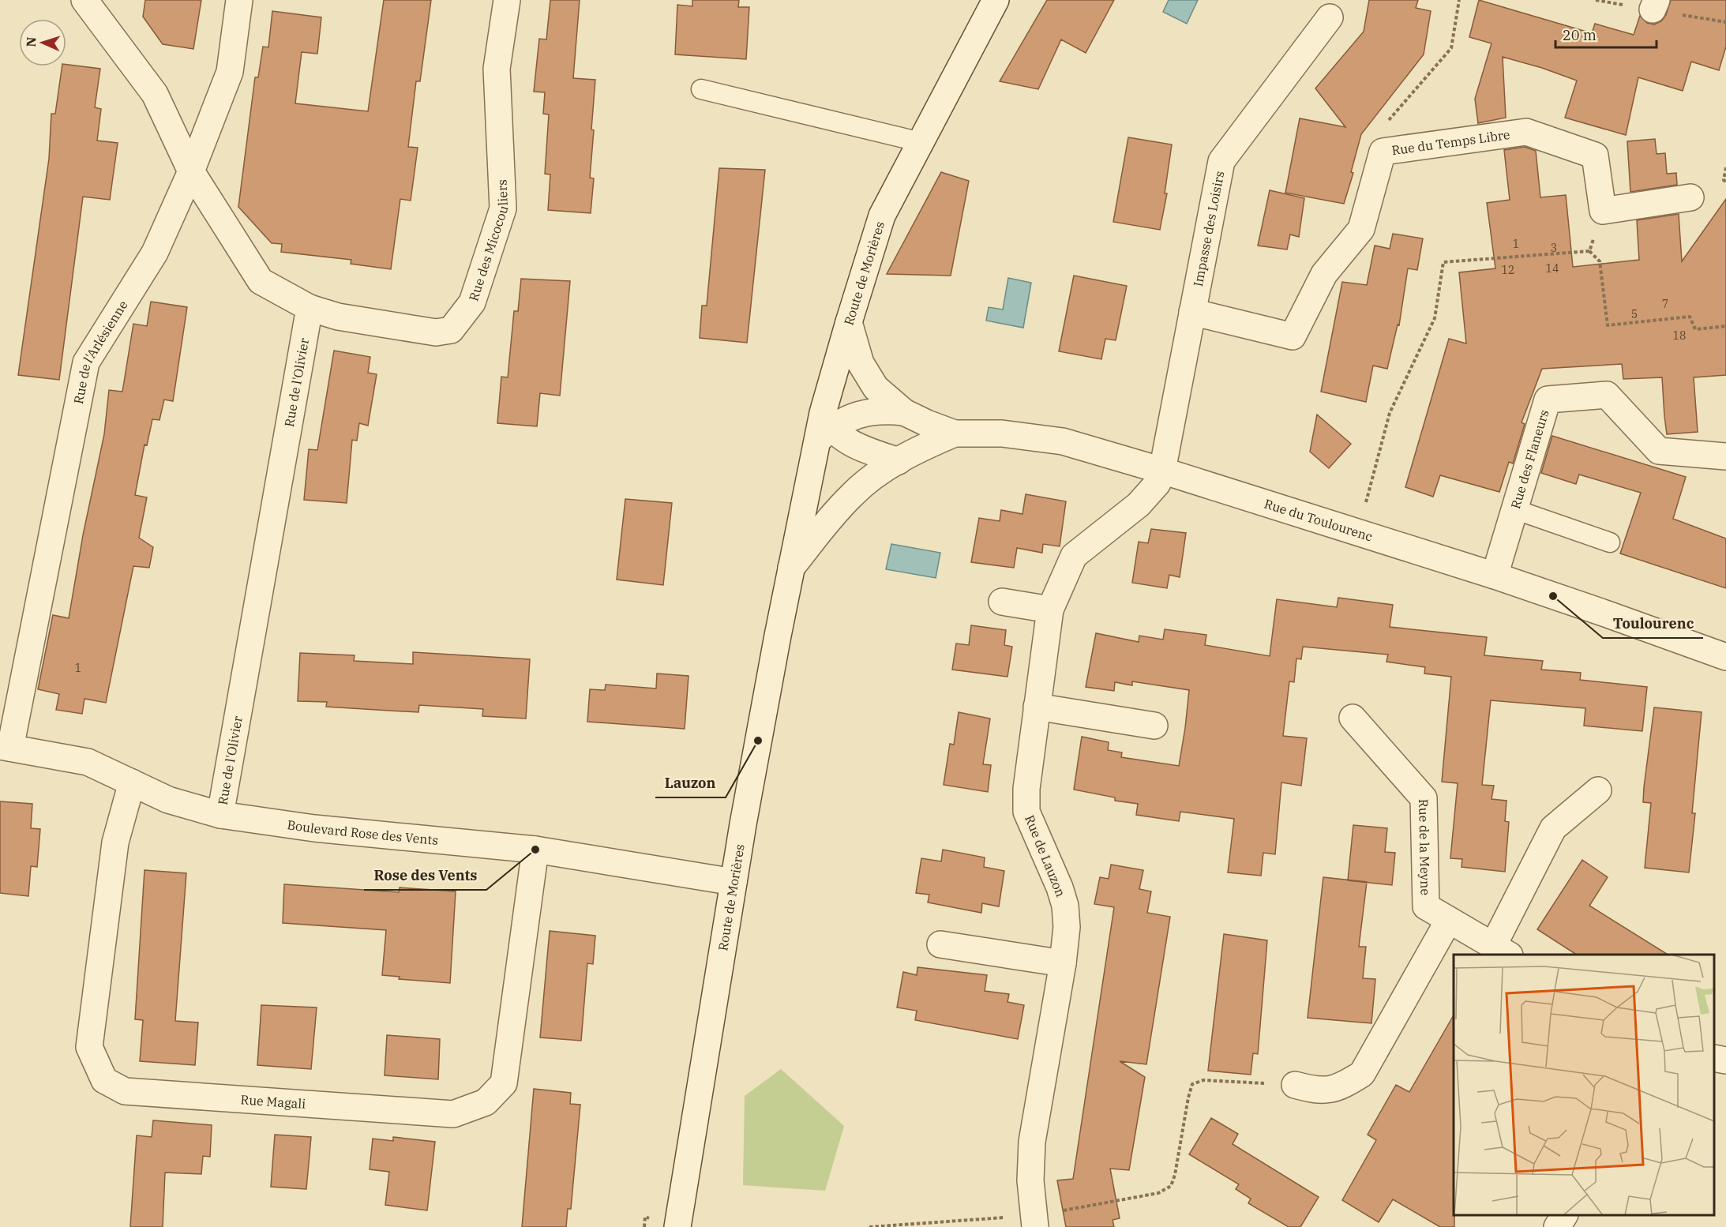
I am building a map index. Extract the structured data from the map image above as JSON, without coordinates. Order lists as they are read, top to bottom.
{
  "streets": {
    "street": [
      "Rue du Temps Libre",
      "Impasse des Loisirs",
      "Rue des Micocouliers",
      "Route de Morières",
      "Rue de l'Arlésienne",
      "Rue de l'Olivier",
      "Rue des Flaneurs",
      "Rue du Toulourenc",
      "Boulevard Rose des Vents",
      "Rue de la Meyne",
      "Rue de Lauzon",
      "Rue Magali"
    ]
  },
  "crossings": [
    ["Rue du Temps Libre", "Impasse des Loisirs"],
    ["Impasse des Loisirs", "Rue du Toulourenc"],
    ["Impasse des Loisirs", "Rue de Lauzon"],
    ["Rue des Micocouliers", "Rue de l'Olivier"],
    ["Route de Morières", "Rue du Toulourenc"],
    ["Route de Morières", "Boulevard Rose des Vents"],
    ["Rue de l'Arlésienne", "Boulevard Rose des Vents"],
    ["Rue de l'Olivier", "Boulevard Rose des Vents"],
    ["Rue des Flaneurs", "Rue du Toulourenc"],
    ["Rue du Toulourenc", "Rue de Lauzon"],
    ["Boulevard Rose des Vents", "Rue Magali"]
  ],
  "places": ["Toulourenc", "Lauzon", "Rose des Vents"],
  "house_numbers": [
    "1",
    "3",
    "14",
    "12",
    "7",
    "5",
    "18",
    "1"
  ],
  "scale_bar": "20 m",
  "north": "left"
}
